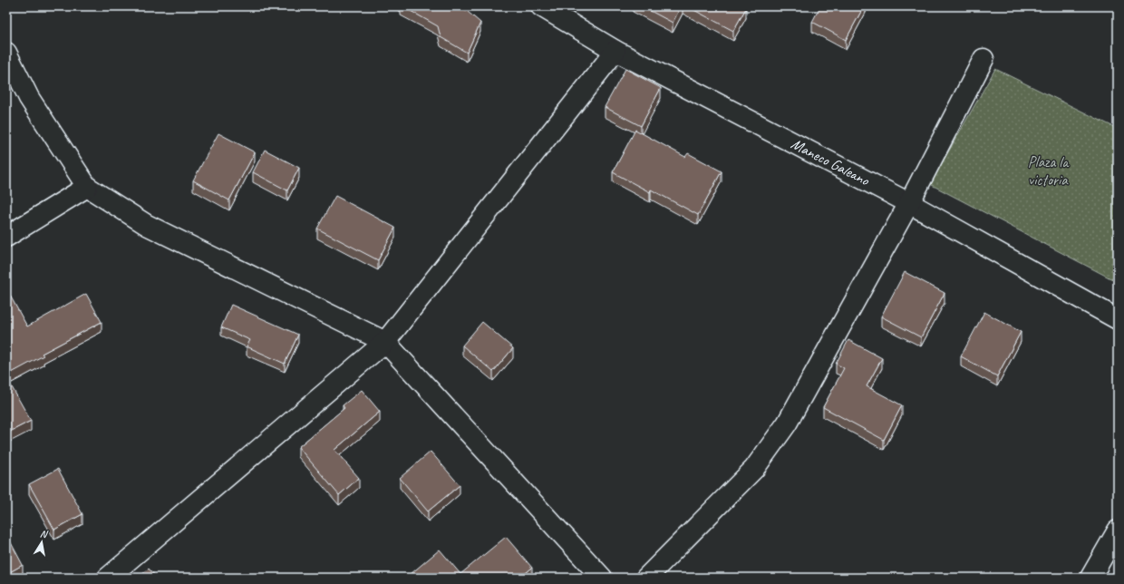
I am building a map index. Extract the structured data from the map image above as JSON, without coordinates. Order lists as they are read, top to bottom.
{
  "streets": {
    "street": ["Maneco Galeano"]
  },
  "parks": ["Plaza la victoria"],
  "north": "top"
}
